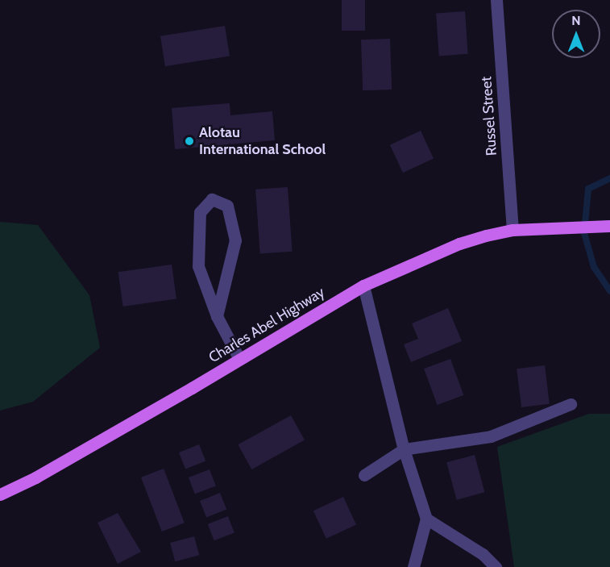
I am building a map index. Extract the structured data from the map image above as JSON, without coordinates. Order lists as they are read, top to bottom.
{
  "streets": {
    "main road": ["Charles Abel Highway"],
    "street": ["Russel Street"]
  },
  "crossings": [
    ["Russel Street", "Charles Abel Highway"]
  ],
  "places": ["Alotau International School"],
  "north": "top"
}
